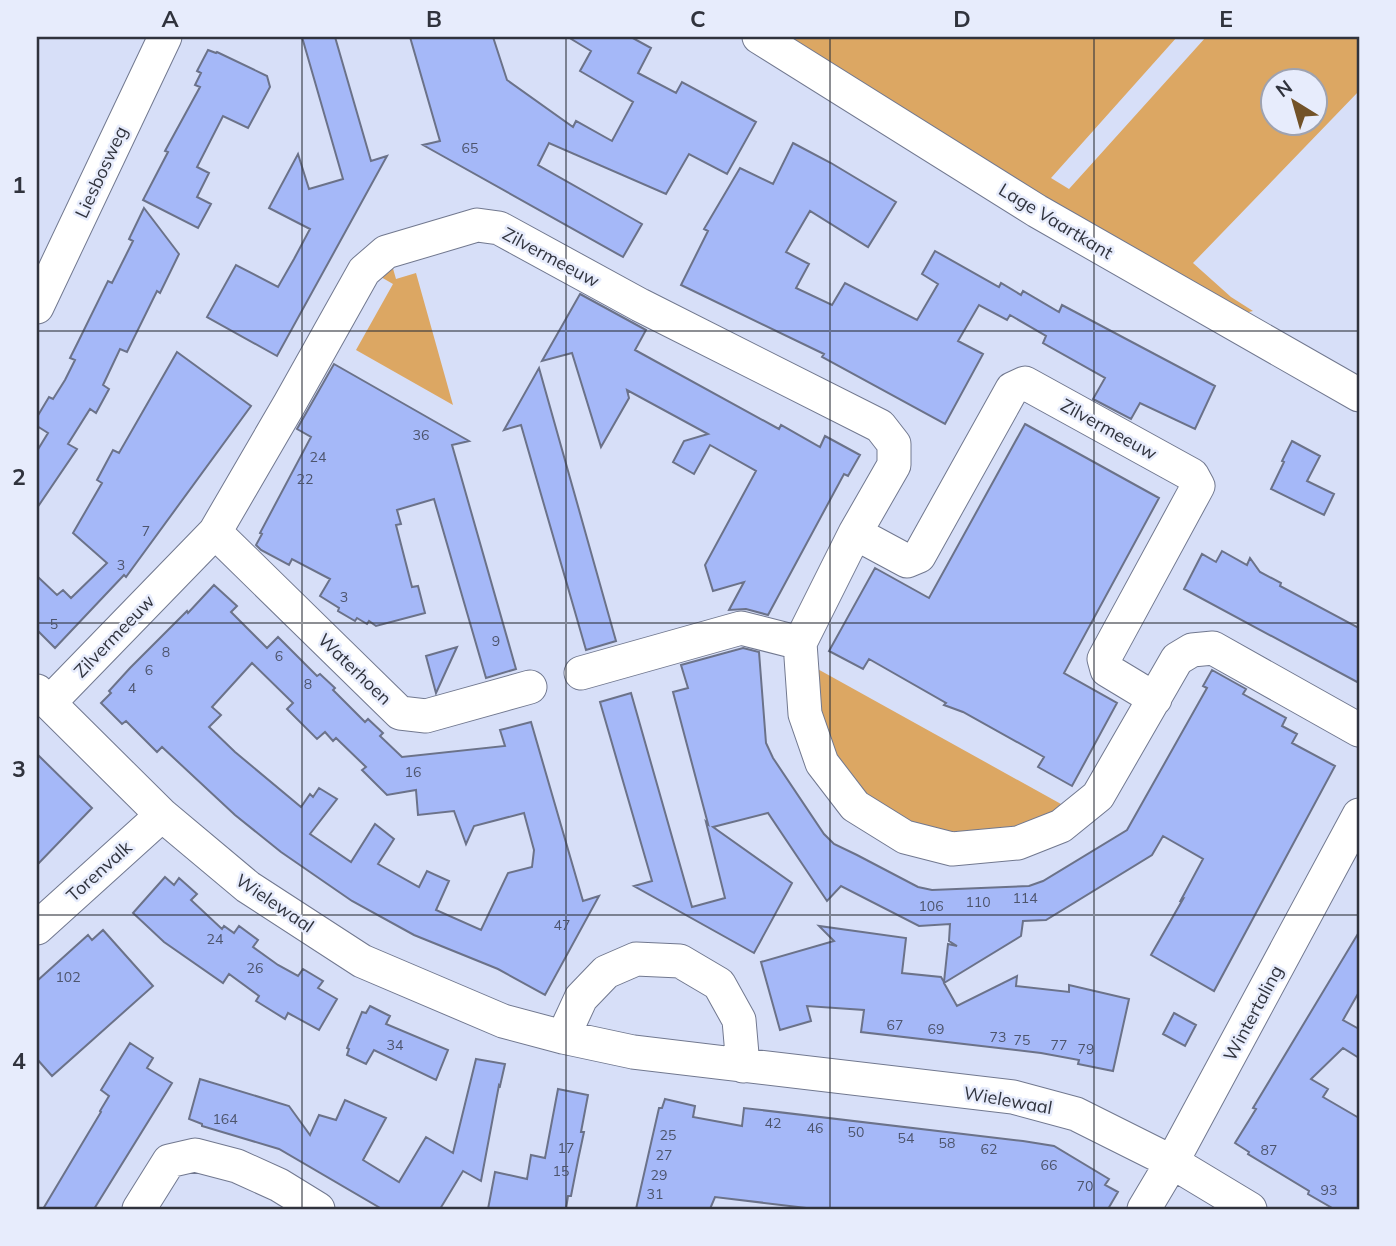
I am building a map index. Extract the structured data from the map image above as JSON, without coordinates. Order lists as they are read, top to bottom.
{
  "streets": {
    "street": [
      "Liesbosweg",
      "Lage Vaartkant",
      "Zilvermeeuw",
      "Waterhoen",
      "Torenvalk",
      "Wielewaal",
      "Wintertaling"
    ]
  },
  "crossings": [
    ["Zilvermeeuw", "Waterhoen"],
    ["Zilvermeeuw", "Wielewaal"],
    ["Torenvalk", "Wielewaal"],
    ["Wielewaal", "Wintertaling"]
  ],
  "house_numbers": [
    "65",
    "36",
    "24",
    "22",
    "7",
    "3",
    "3",
    "5",
    "9",
    "8",
    "6",
    "6",
    "8",
    "4",
    "16",
    "114",
    "110",
    "106",
    "47",
    "24",
    "26",
    "102",
    "67",
    "69",
    "73",
    "75",
    "34",
    "77",
    "79",
    "164",
    "42",
    "46",
    "50",
    "25",
    "54",
    "58",
    "17",
    "62",
    "87",
    "27",
    "66",
    "15",
    "29",
    "70",
    "93",
    "31"
  ],
  "north": "top left",
  "grid": {
    "columns": [
      "A",
      "B",
      "C",
      "D",
      "E"
    ],
    "rows": [
      "1",
      "2",
      "3",
      "4"
    ]
  }
}
